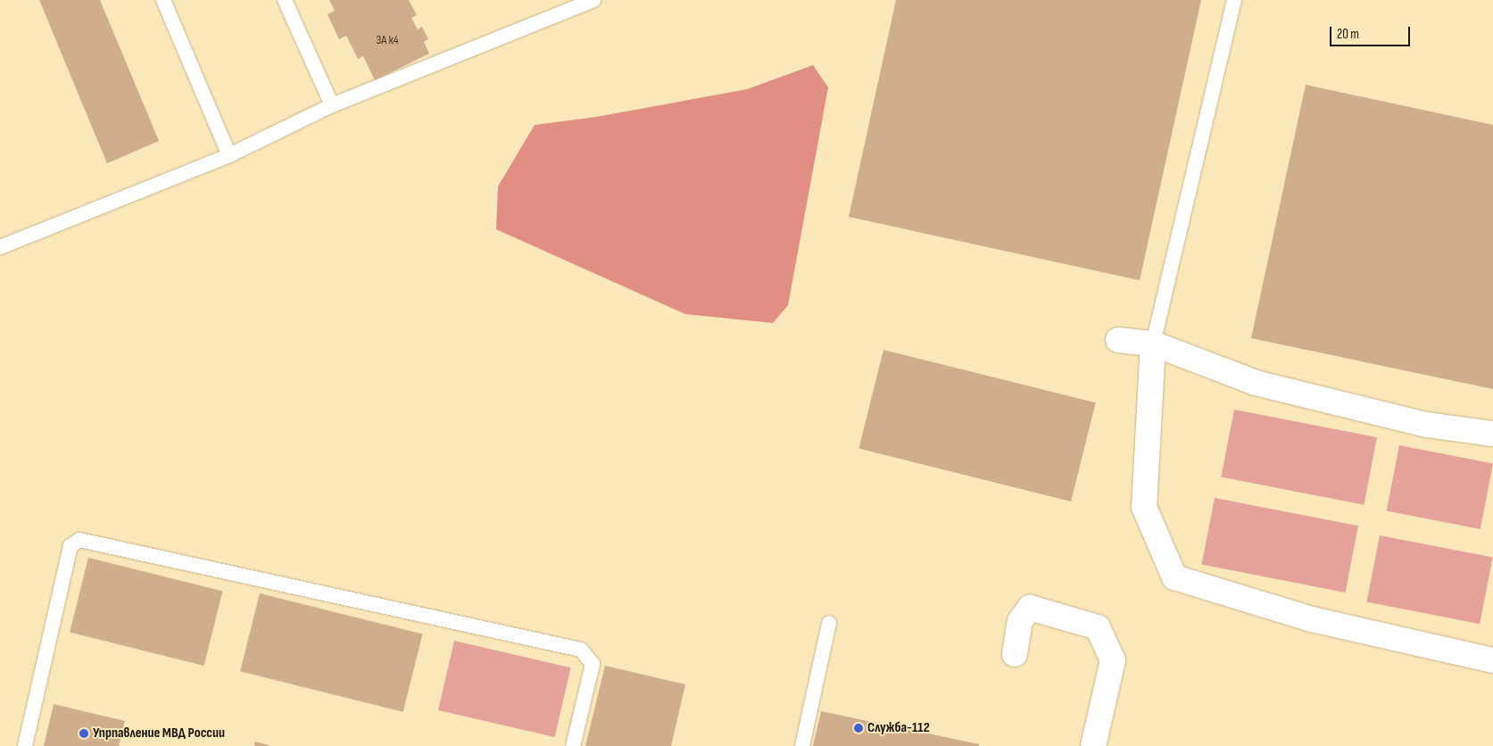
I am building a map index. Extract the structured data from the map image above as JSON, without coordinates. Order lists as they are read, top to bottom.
{
  "places": ["Служба-112", "Упрпавление МВД России"],
  "house_numbers": ["3А к4"],
  "scale_bar": "20 m"
}
